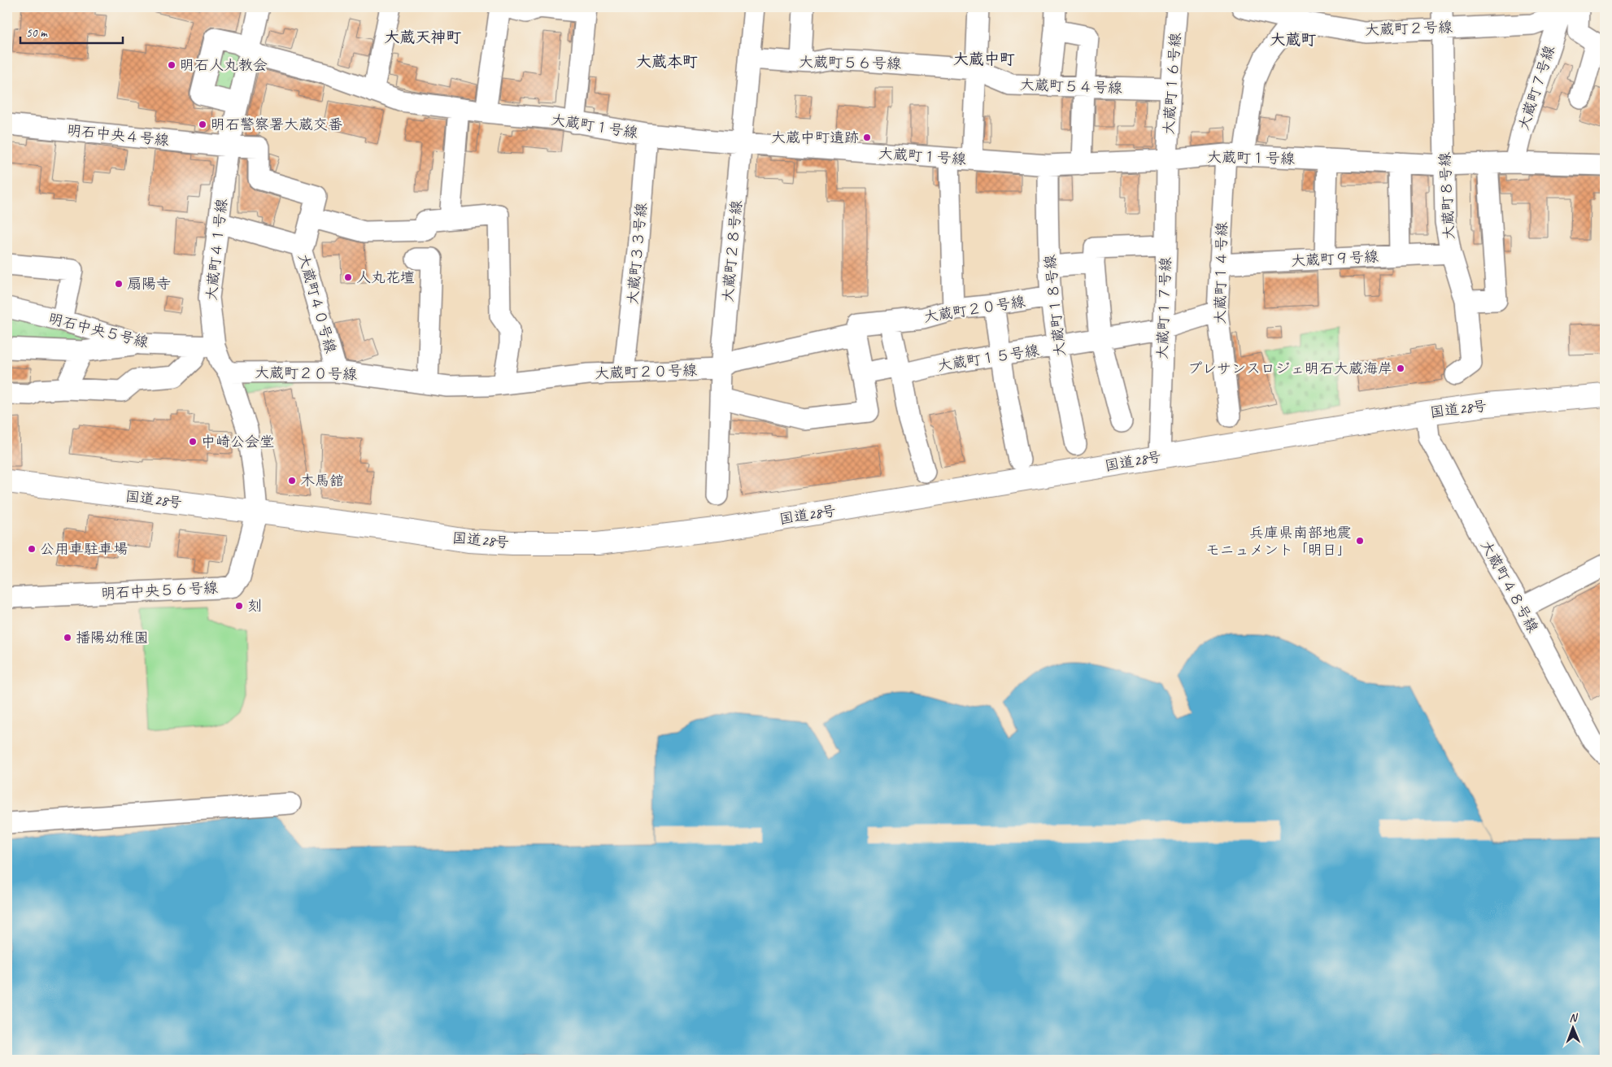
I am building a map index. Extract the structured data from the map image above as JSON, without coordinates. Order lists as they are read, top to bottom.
{
  "streets": {
    "highway": ["国道28号"],
    "street": [
      "大蔵町２号線",
      "大蔵町５６号線",
      "大蔵町１６号線",
      "大蔵町５４号線",
      "大蔵町７号線",
      "大蔵町１号線",
      "明石中央４号線",
      "大蔵町８号線",
      "大蔵町４１号線",
      "大蔵町２８号線",
      "大蔵町３３号線",
      "大蔵町９号線",
      "大蔵町１４号線",
      "大蔵町４０号線",
      "大蔵町１８号線",
      "大蔵町１７号線",
      "大蔵町２０号線",
      "明石中央５号線",
      "大蔵町１５号線",
      "大蔵町４８号線",
      "明石中央５６号線"
    ]
  },
  "crossings": [
    ["大蔵町２号線", "大蔵町７号線"],
    ["大蔵町２号線", "大蔵町８号線"],
    ["大蔵町２号線", "大蔵町１４号線"],
    ["大蔵町５６号線", "大蔵町５４号線"],
    ["大蔵町５６号線", "大蔵町２８号線"],
    ["大蔵町１６号線", "大蔵町５４号線"],
    ["大蔵町１６号線", "大蔵町１号線"],
    ["大蔵町１６号線", "大蔵町１７号線"],
    ["大蔵町７号線", "大蔵町１号線"],
    ["大蔵町１号線", "大蔵町８号線"],
    ["大蔵町１号線", "大蔵町４１号線"],
    ["大蔵町１号線", "大蔵町２８号線"],
    ["大蔵町１号線", "大蔵町３３号線"],
    ["大蔵町１号線", "大蔵町１４号線"],
    ["大蔵町１号線", "大蔵町１８号線"],
    ["大蔵町１号線", "大蔵町１７号線"],
    ["明石中央４号線", "大蔵町４１号線"],
    ["大蔵町８号線", "大蔵町９号線"],
    ["大蔵町４１号線", "大蔵町４０号線"],
    ["大蔵町４１号線", "大蔵町２０号線"],
    ["大蔵町４１号線", "明石中央５号線"],
    ["大蔵町４１号線", "国道28号"],
    ["大蔵町４１号線", "明石中央５６号線"],
    ["大蔵町２８号線", "大蔵町２０号線"],
    ["大蔵町３３号線", "大蔵町２０号線"],
    ["大蔵町９号線", "大蔵町１４号線"],
    ["大蔵町１４号線", "大蔵町１５号線"],
    ["大蔵町４０号線", "大蔵町２０号線"],
    ["大蔵町１８号線", "大蔵町２０号線"],
    ["大蔵町１８号線", "大蔵町１５号線"],
    ["大蔵町１７号線", "大蔵町１５号線"],
    ["大蔵町１７号線", "国道28号"],
    ["国道28号", "大蔵町４８号線"],
    ["国道28号", "明石中央５６号線"]
  ],
  "districts": [
    "大蔵天神町",
    "大蔵町",
    "大蔵中町",
    "大蔵本町"
  ],
  "places": [
    "明石人丸教会",
    "明石警察署大蔵交番",
    "大蔵中町遺跡",
    "人丸花壇",
    "扇陽寺",
    "プレサンスロジェ明石大蔵海岸",
    "中崎公会堂",
    "木馬舘",
    "兵庫県南部地震 モニュメント「明日」",
    "公用車駐車場",
    "刻",
    "播陽幼稚園"
  ],
  "scale_bar": "50 m",
  "north": "top"
}
